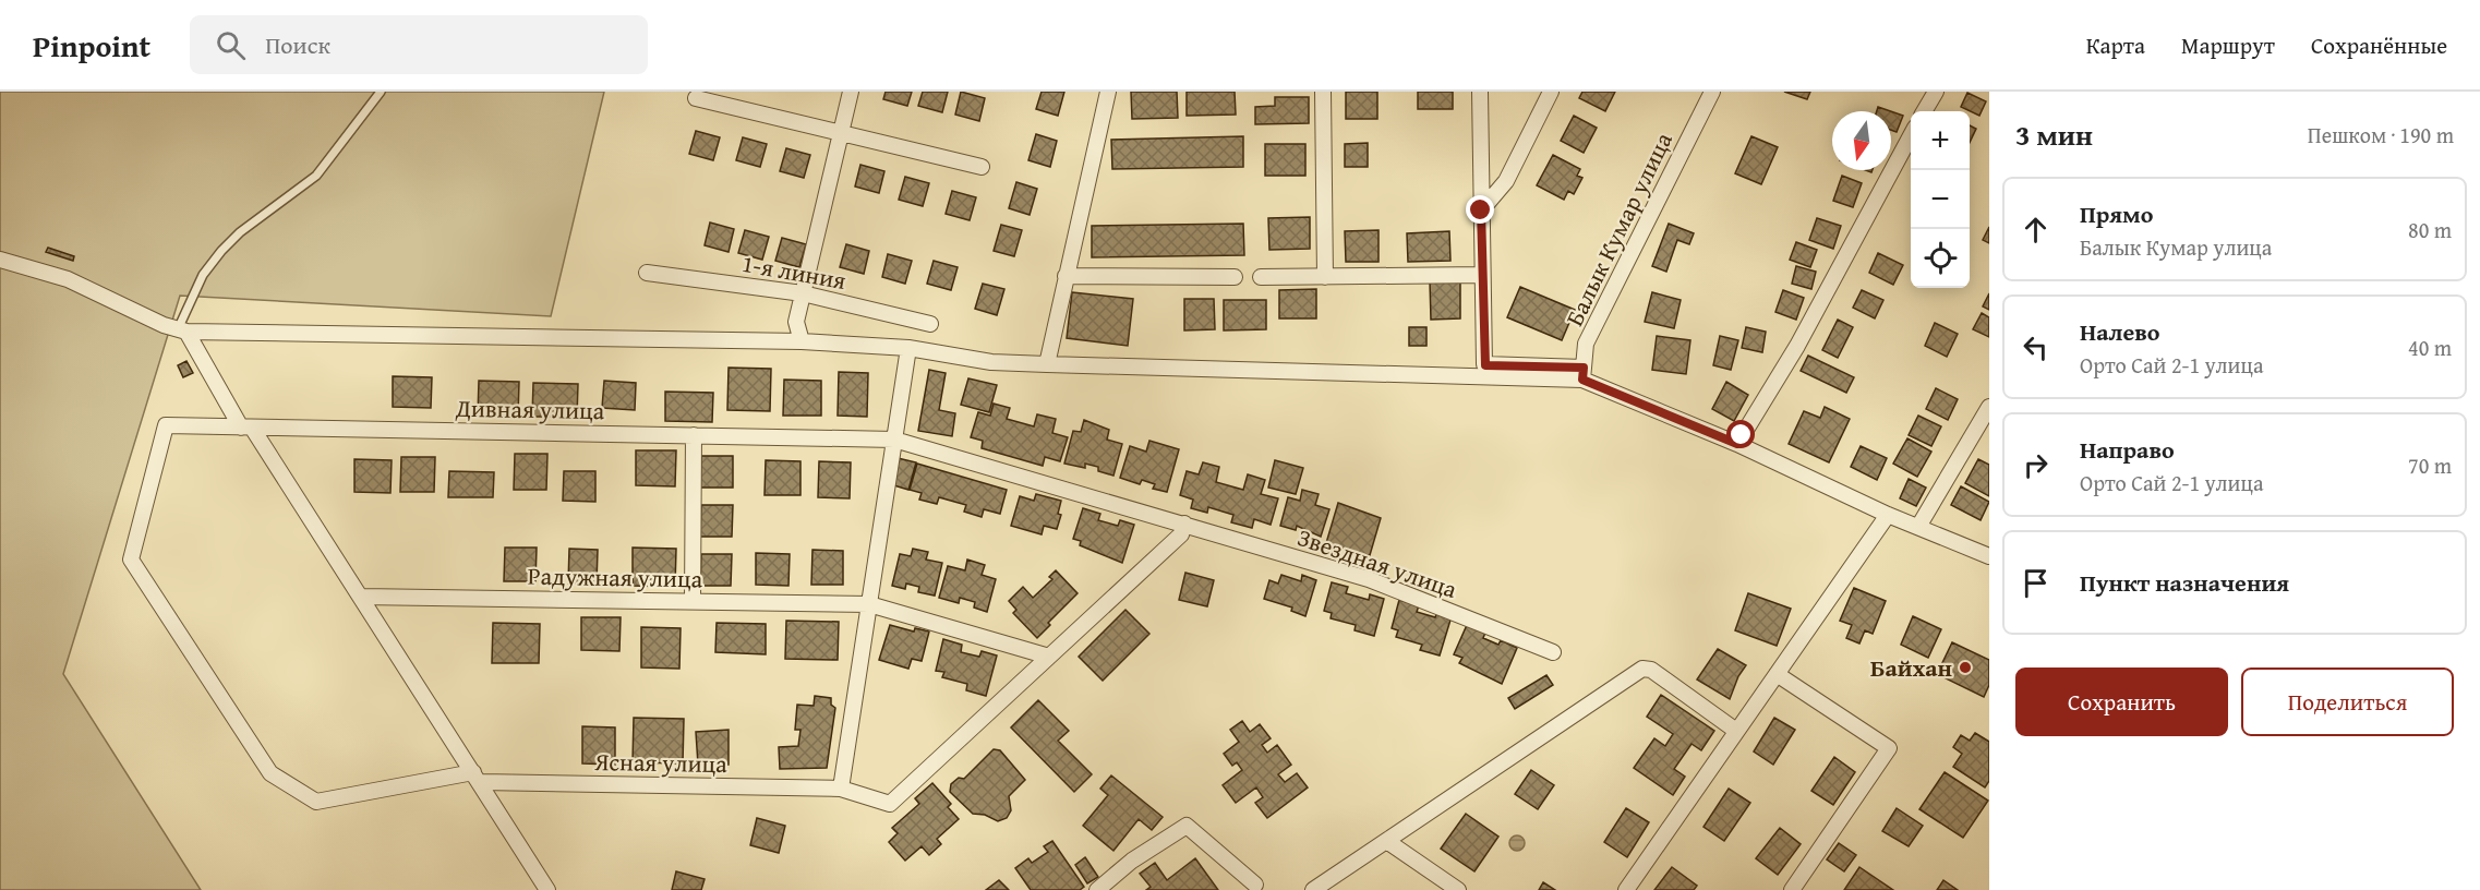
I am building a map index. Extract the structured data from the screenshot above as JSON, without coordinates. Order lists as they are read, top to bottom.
{
  "streets": {
    "street": [
      "Балык Кумар улица",
      "1-я линия",
      "Дивная улица",
      "Звездная улица",
      "Радужная улица",
      "Ясная улица"
    ]
  },
  "crossings": [
    ["Дивная улица", "Звездная улица"],
    ["Дивная улица", "Ясная улица"]
  ],
  "places": ["Байхан"],
  "north": "bottom",
  "page": {
    "header": "Pinpoint",
    "search": "Поиск",
    "nav": ["Карта", "Маршрут", "Сохранённые"],
    "heading": ["3 мин", "Пешком · 190 m"],
    "map_buttons": ["+", "−"],
    "list": [
      ["Прямо", "Балык Кумар улица", "80 m"],
      ["Налево", "Орто Сай 2-1 улица", "40 m"],
      ["Направо", "Орто Сай 2-1 улица", "70 m"],
      "Пункт назначения"
    ],
    "buttons": ["Сохранить", "Поделиться"]
  }
}
